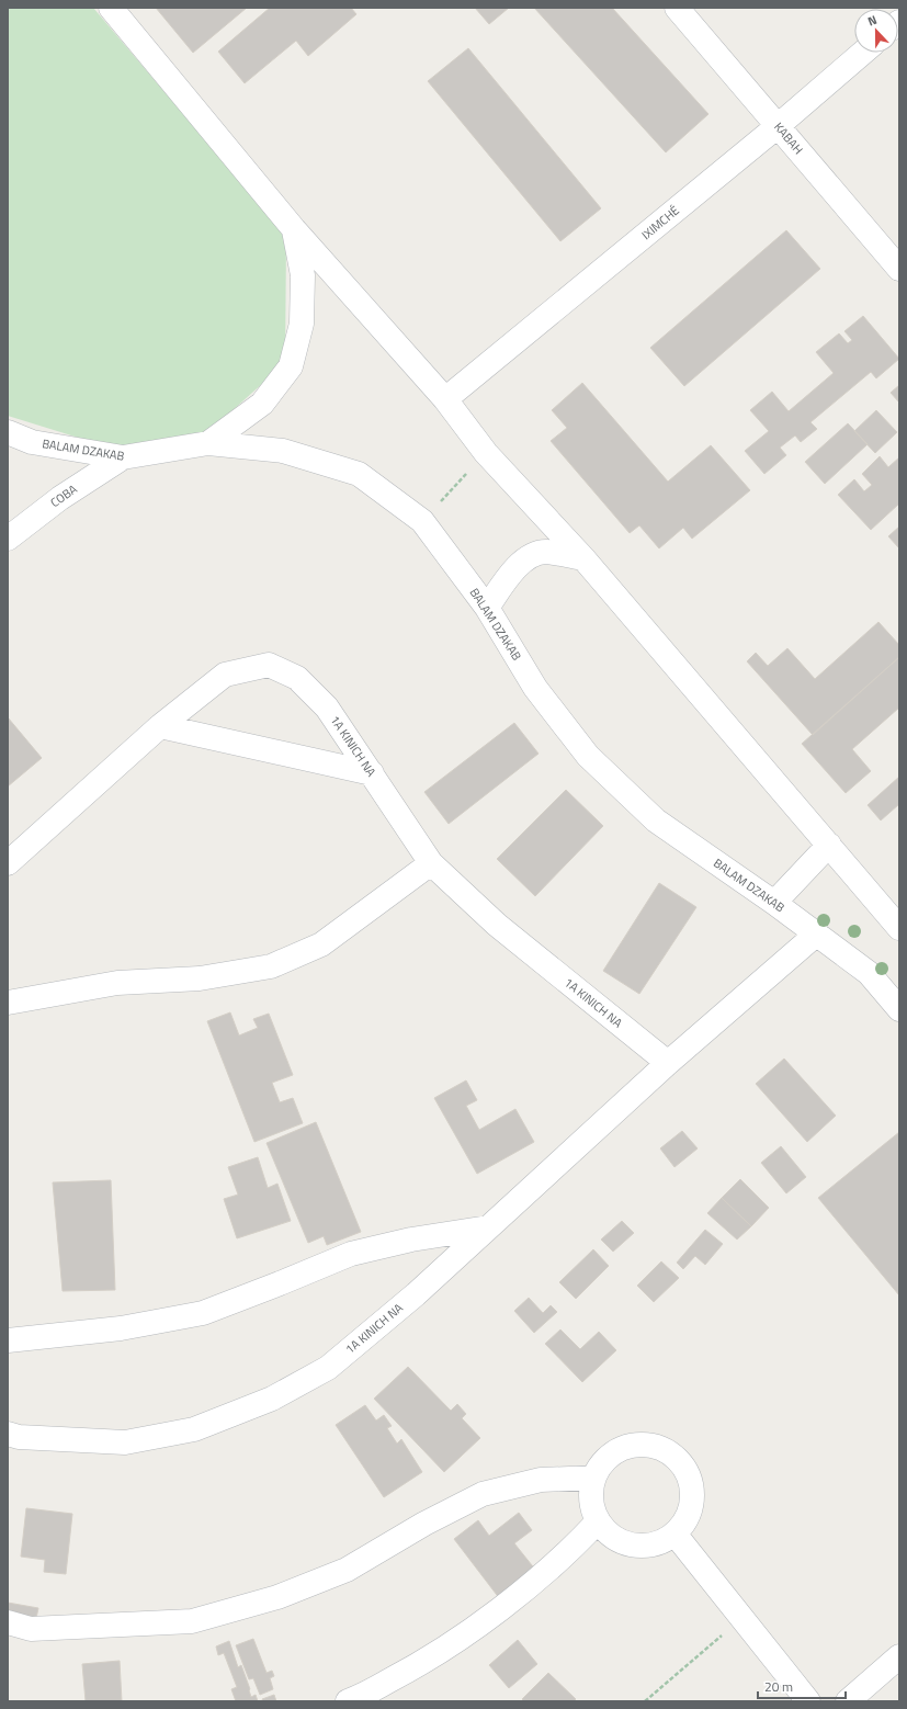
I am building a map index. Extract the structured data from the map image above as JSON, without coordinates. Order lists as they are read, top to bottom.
{
  "streets": {
    "street": [
      "KABAH",
      "IXIMCHÉ",
      "BALAM DZAKAB",
      "COBA",
      "1A KINICH NA"
    ]
  },
  "crossings": [
    ["KABAH", "IXIMCHÉ"],
    ["BALAM DZAKAB", "COBA"],
    ["BALAM DZAKAB", "1A KINICH NA"]
  ],
  "scale_bar": "20 m",
  "north": "top"
}
